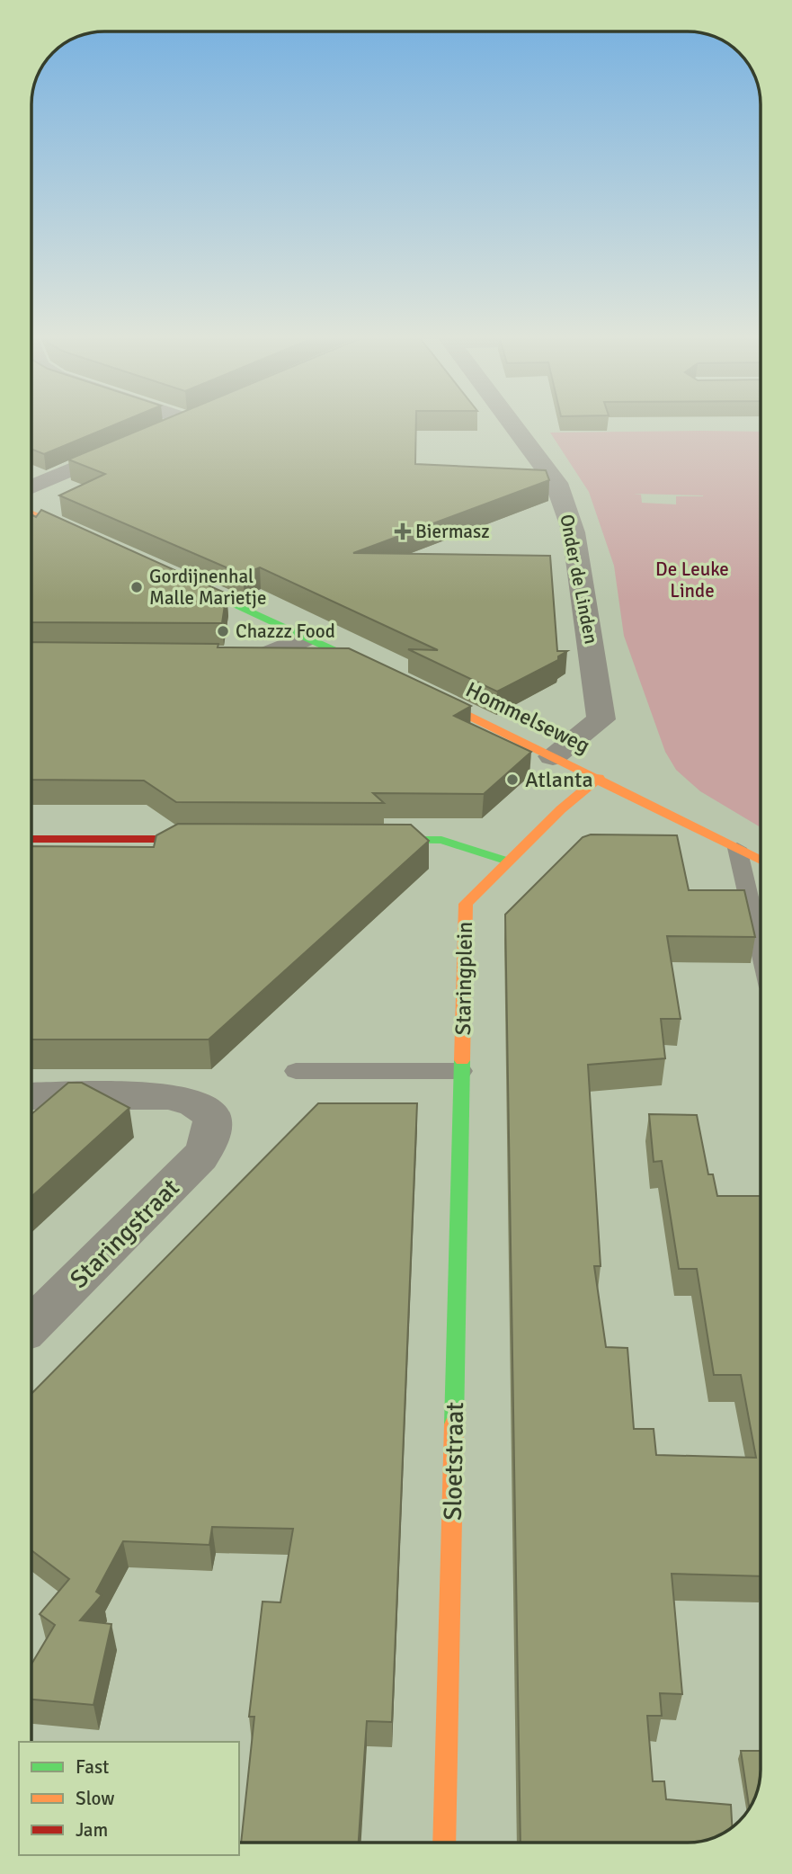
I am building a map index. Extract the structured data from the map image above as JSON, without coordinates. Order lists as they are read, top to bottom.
{
  "streets": {
    "street": [
      "Onder de Linden",
      "Hommelseweg",
      "Staringplein",
      "Staringstraat",
      "Sloetstraat"
    ]
  },
  "crossings": [
    ["Onder de Linden", "Hommelseweg"],
    ["Hommelseweg", "Staringplein"],
    ["Staringplein", "Sloetstraat"]
  ],
  "parks": ["De Leuke Linde"],
  "places": {
    "health": ["Biermasz"],
    "other": ["Gordijnenhal Malle Marietje", "Chazzz Food", "Atlanta"]
  },
  "legend": ["Fast", "Slow", "Jam"]
}
